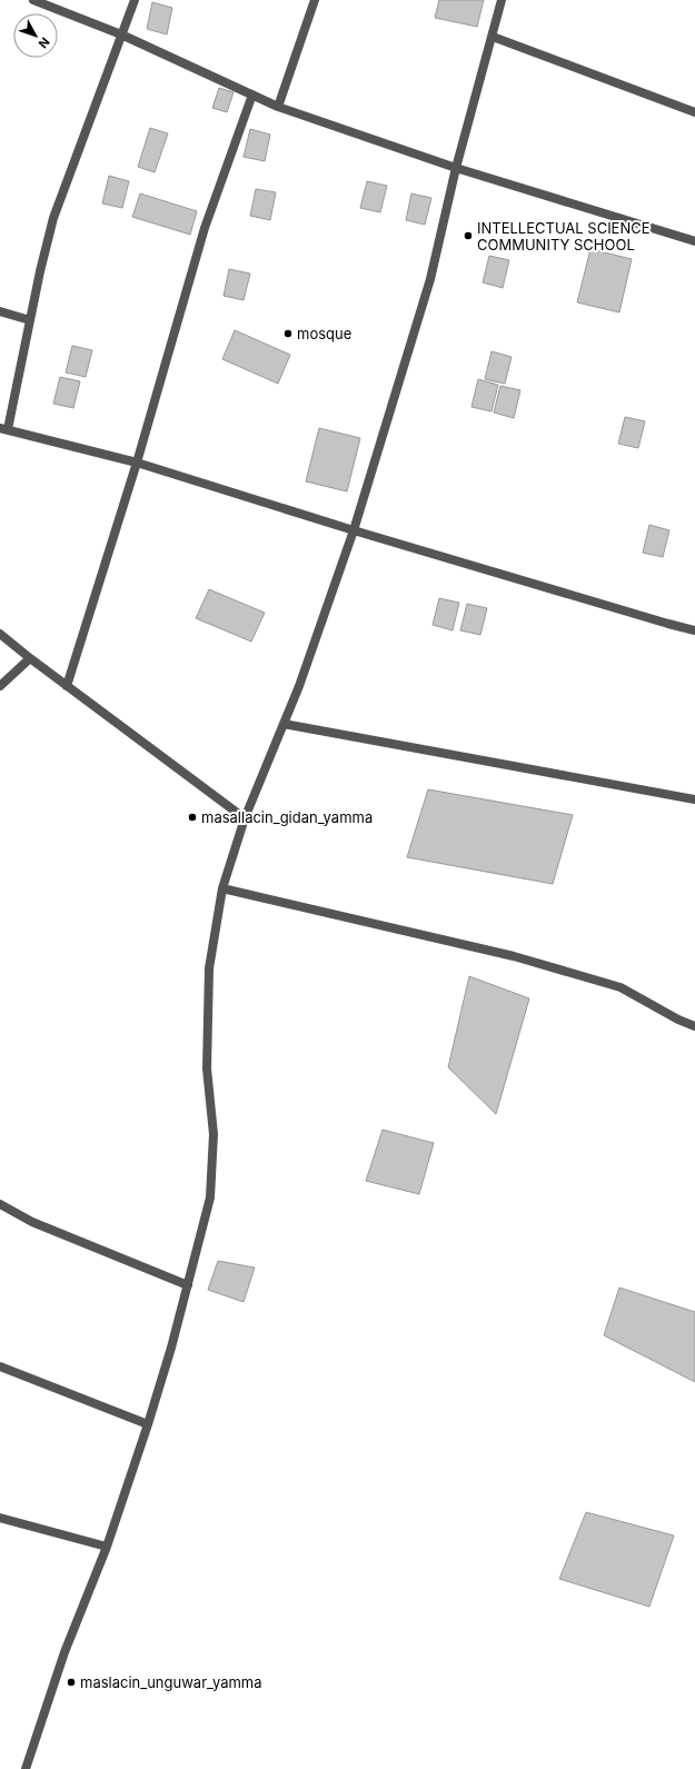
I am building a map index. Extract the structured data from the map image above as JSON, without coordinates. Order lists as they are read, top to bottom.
{
  "places": [
    "INTELLECTUAL SCIENCE COMMUNITY SCHOOL",
    "mosque",
    "masallacin_gidan_yamma",
    "maslacin_unguwar_yamma"
  ],
  "north": "bottom right"
}
